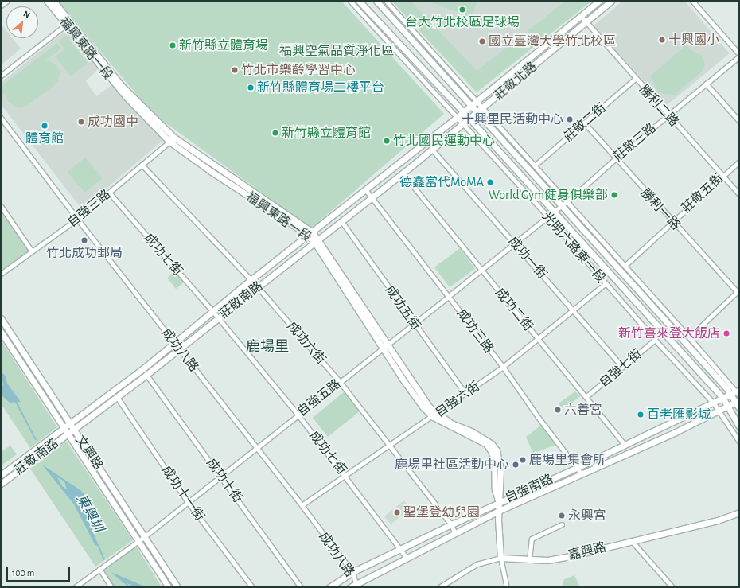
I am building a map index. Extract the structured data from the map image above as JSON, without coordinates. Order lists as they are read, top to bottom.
{
  "streets": {
    "street": [
      "福興東路一段",
      "莊敬北路",
      "勝利二路",
      "莊敬二街",
      "莊敬三路",
      "莊敬五街",
      "自強三路",
      "勝利一路",
      "光明六路東一段",
      "成功七街",
      "成功一街",
      "莊敬南路",
      "成功五街",
      "成功二街",
      "成功三路",
      "成功六街",
      "成功八路",
      "自強七街",
      "自強五路",
      "自強六街",
      "文興路",
      "成功十街",
      "自強南路",
      "成功十一街",
      "嘉興路"
    ]
  },
  "crossings": [
    ["福興東路一段", "自強三路"],
    ["福興東路一段", "莊敬南路"],
    ["福興東路一段", "自強五路"],
    ["福興東路一段", "自強六街"],
    ["福興東路一段", "自強南路"],
    ["福興東路一段", "嘉興路"],
    ["莊敬北路", "勝利二路"],
    ["莊敬北路", "光明六路東一段"],
    ["莊敬北路", "莊敬南路"],
    ["勝利二路", "莊敬二街"],
    ["勝利二路", "莊敬三路"],
    ["勝利二路", "莊敬五街"],
    ["莊敬二街", "勝利一路"],
    ["莊敬二街", "光明六路東一段"],
    ["莊敬三路", "勝利一路"],
    ["莊敬三路", "光明六路東一段"],
    ["莊敬三路", "自強五路"],
    ["莊敬五街", "勝利一路"],
    ["莊敬五街", "光明六路東一段"],
    ["自強三路", "成功七街"],
    ["自強三路", "成功六街"],
    ["自強三路", "成功八路"],
    ["光明六路東一段", "莊敬南路"],
    ["光明六路東一段", "自強七街"],
    ["光明六路東一段", "自強五路"],
    ["光明六路東一段", "自強六街"],
    ["光明六路東一段", "自強南路"],
    ["成功七街", "莊敬南路"],
    ["成功七街", "自強五路"],
    ["成功七街", "自強六街"],
    ["成功七街", "自強南路"],
    ["成功一街", "莊敬南路"],
    ["成功一街", "自強七街"],
    ["成功一街", "自強五路"],
    ["成功一街", "自強六街"],
    ["莊敬南路", "成功五街"],
    ["莊敬南路", "成功二街"],
    ["莊敬南路", "成功三路"],
    ["莊敬南路", "成功六街"],
    ["莊敬南路", "成功八路"],
    ["莊敬南路", "文興路"],
    ["莊敬南路", "成功十街"],
    ["莊敬南路", "成功十一街"],
    ["成功五街", "自強五路"],
    ["成功五街", "自強六街"],
    ["成功二街", "自強七街"],
    ["成功二街", "自強五路"],
    ["成功二街", "自強六街"],
    ["成功二街", "自強南路"],
    ["成功三路", "自強五路"],
    ["成功三路", "自強六街"],
    ["成功三路", "自強南路"],
    ["成功六街", "自強五路"],
    ["成功六街", "自強六街"],
    ["成功六街", "自強南路"],
    ["成功八路", "自強五路"],
    ["成功八路", "自強六街"],
    ["成功八路", "自強南路"],
    ["自強五路", "文興路"],
    ["自強五路", "成功十街"],
    ["自強五路", "成功十一街"]
  ],
  "districts": ["鹿場里"],
  "water": ["東興圳"],
  "parks": ["福興空氣品質淨化區"],
  "places": [
    "台大竹北校區足球場",
    "十興國小",
    "國立臺灣大學竹北校區",
    "新竹縣立體育場",
    "竹北市樂齡學習中心",
    "新竹縣體育場二樓平台",
    "十興里民活動中心",
    "成功國中",
    "體育館",
    "新竹縣立體育館",
    "竹北國民運動中心",
    "德鑫當代MoMA",
    "World Gym健身俱樂部",
    "竹北成功郵局",
    "新竹喜來登大飯店",
    "六善宮",
    "百老匯影城",
    "鹿場里集會所",
    "鹿場里社區活動中心",
    "聖堡登幼兒園",
    "永興宮"
  ],
  "scale_bar": "100 m",
  "north": "top right"
}
